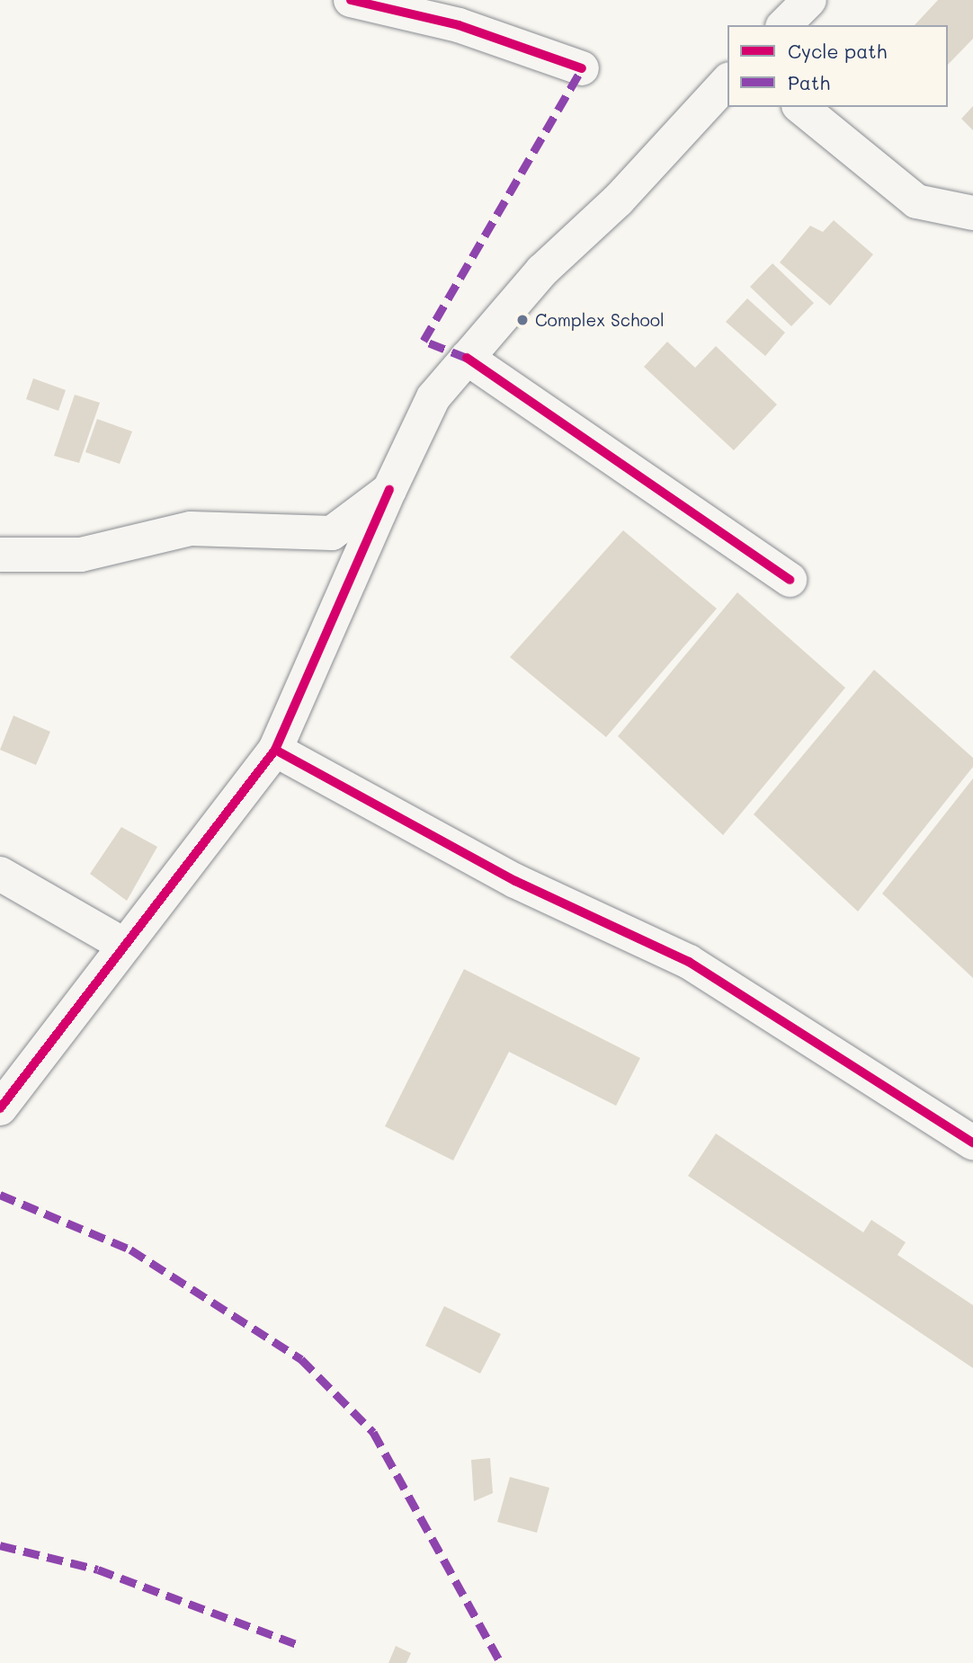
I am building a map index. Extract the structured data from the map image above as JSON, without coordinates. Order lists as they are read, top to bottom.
{
  "places": ["Complex School"],
  "legend": ["Cycle path", "Path"]
}
